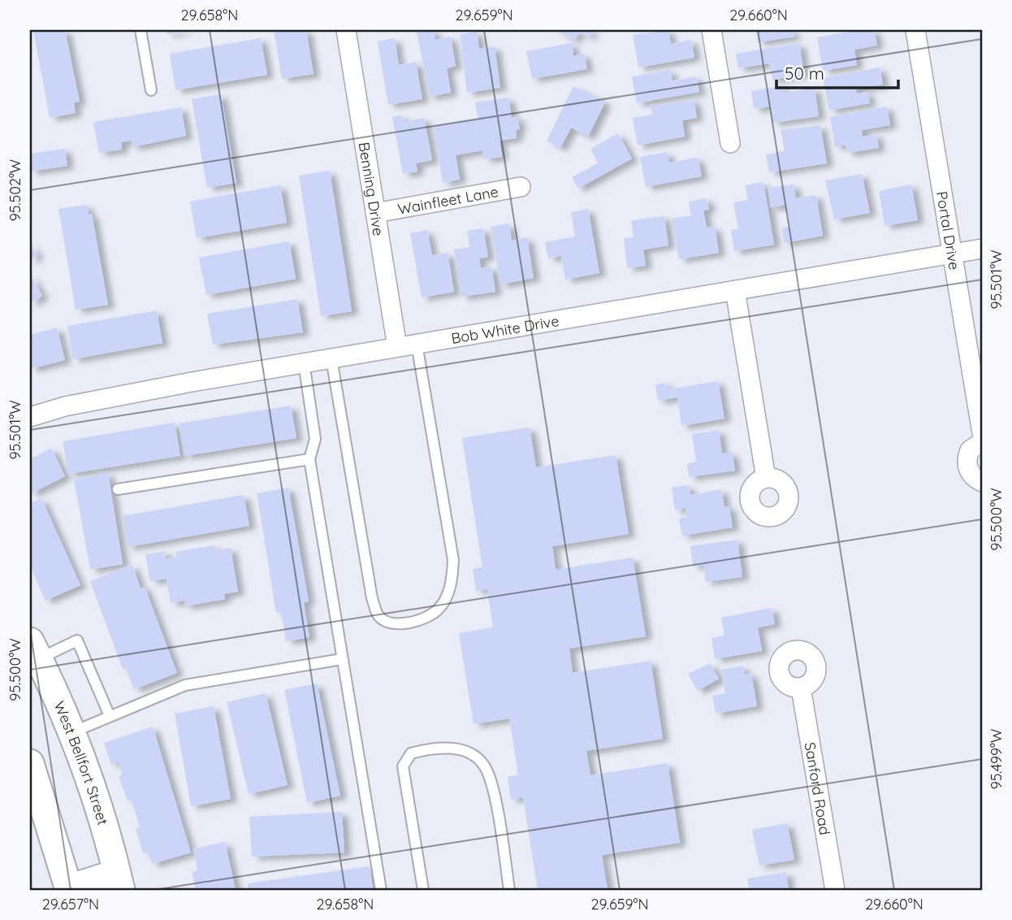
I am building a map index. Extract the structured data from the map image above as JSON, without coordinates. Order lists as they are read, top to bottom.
{
  "streets": {
    "main road": ["West Bellfort Street"],
    "street": [
      "Benning Drive",
      "Wainfleet Lane",
      "Portal Drive",
      "Bob White Drive",
      "Sanford Road"
    ]
  },
  "crossings": [
    ["Benning Drive", "Wainfleet Lane"],
    ["Benning Drive", "Bob White Drive"],
    ["Portal Drive", "Bob White Drive"]
  ],
  "scale_bar": "50 m",
  "coordinates": [
    "29.658°N",
    "29.659°N",
    "29.660°N",
    "95.502°W",
    "95.501°W",
    "95.500°W",
    "95.499°W",
    "29.657°N"
  ]
}
